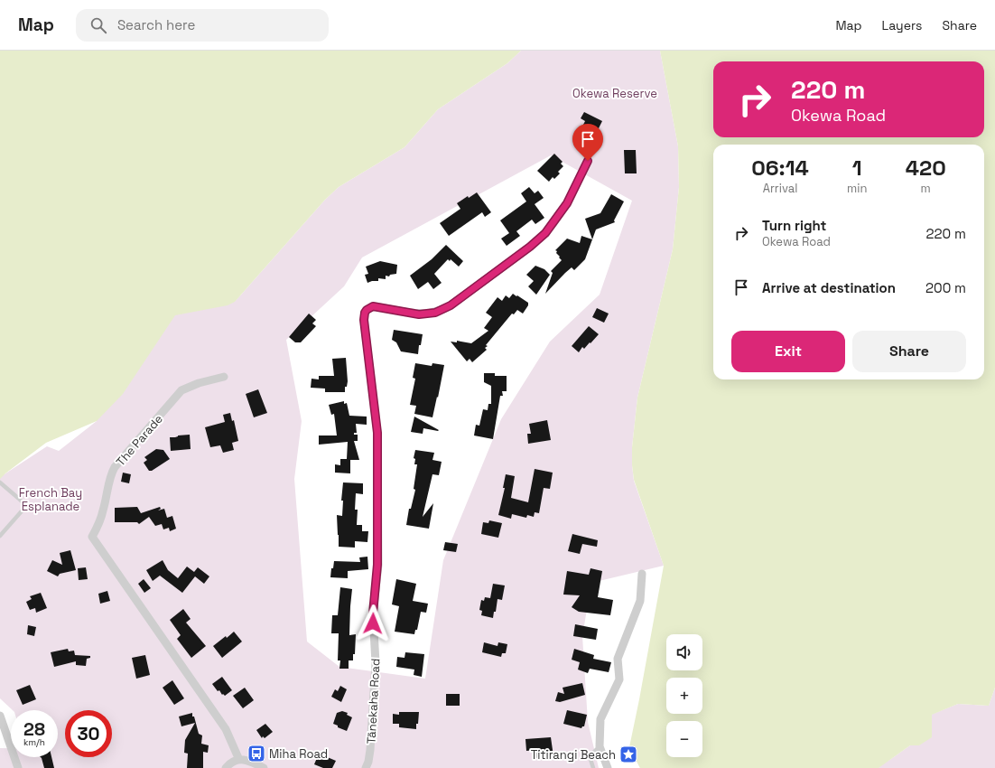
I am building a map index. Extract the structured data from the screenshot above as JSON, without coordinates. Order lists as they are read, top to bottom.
{
  "streets": {
    "street": ["The Parade", "Tānekaha Road"]
  },
  "parks": ["Okewa Reserve", "French Bay Esplanade"],
  "places": {
    "bus stop": ["Miha Road"],
    "place": ["Titirangi Beach"]
  },
  "page": {
    "header": "Map",
    "search": "Search here",
    "nav": ["Map", "Layers", "Share"],
    "turn": ["220 m", "Okewa Road"],
    "eta": [
      "06:14",
      "Arrival",
      "1",
      "min",
      "420",
      "m"
    ],
    "list": [
      {
        "name": "Turn right",
        "note": "Okewa Road",
        "value": "220 m"
      },
      {
        "name": "Arrive at destination",
        "value": "200 m"
      }
    ],
    "buttons": ["Exit", "Share"],
    "map_buttons": ["+", "−"],
    "speed": "28 km/h",
    "limit": "30"
  }
}
